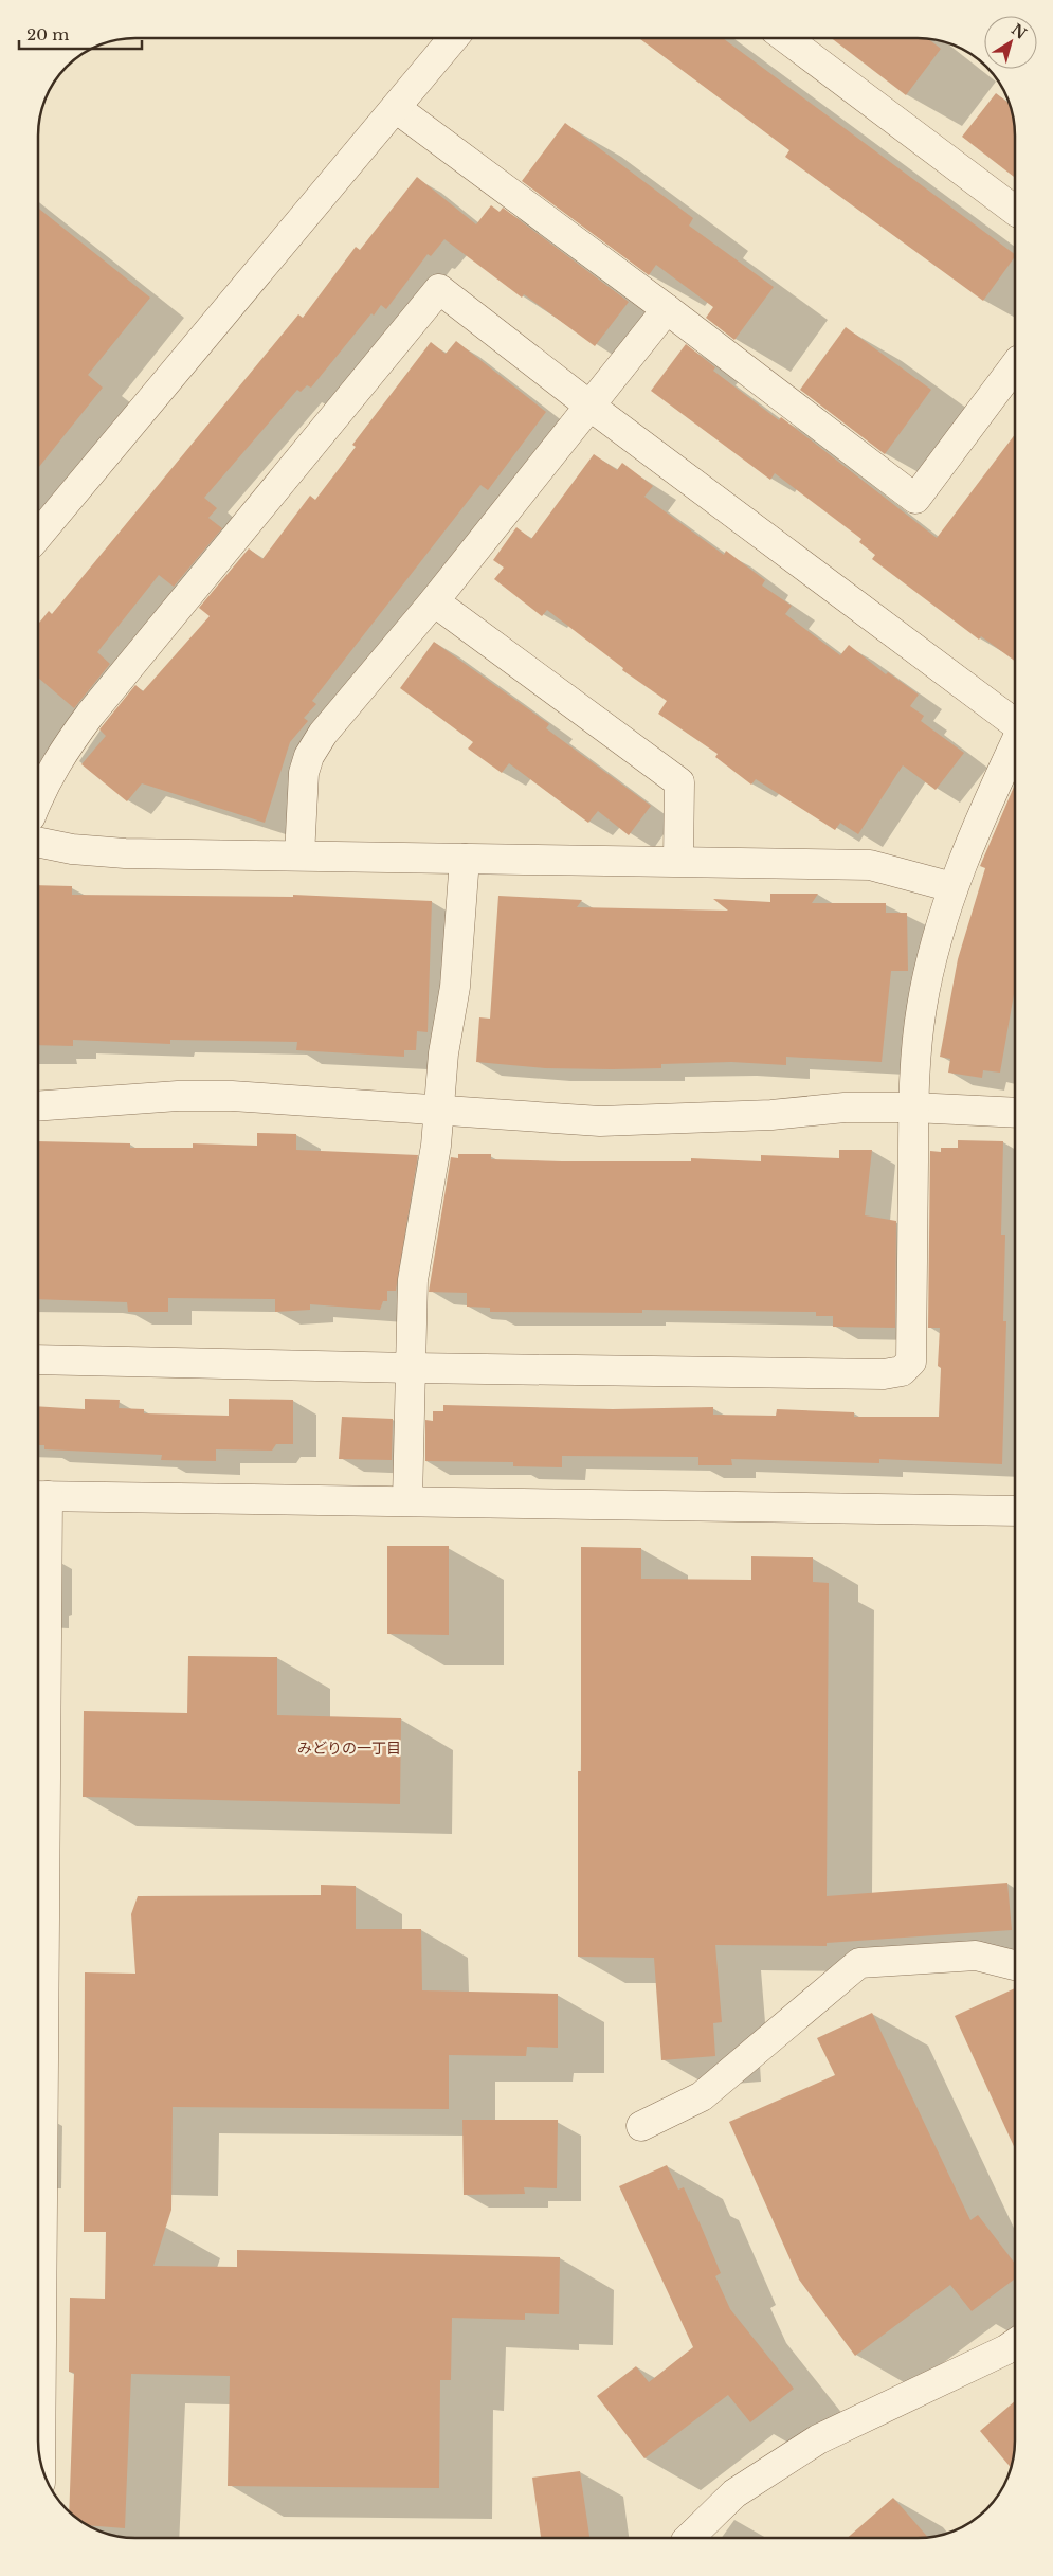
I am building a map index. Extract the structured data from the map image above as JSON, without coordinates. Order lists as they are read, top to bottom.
{
  "districts": ["みどりの一丁目"],
  "scale_bar": "20 m",
  "north": "top right"
}
